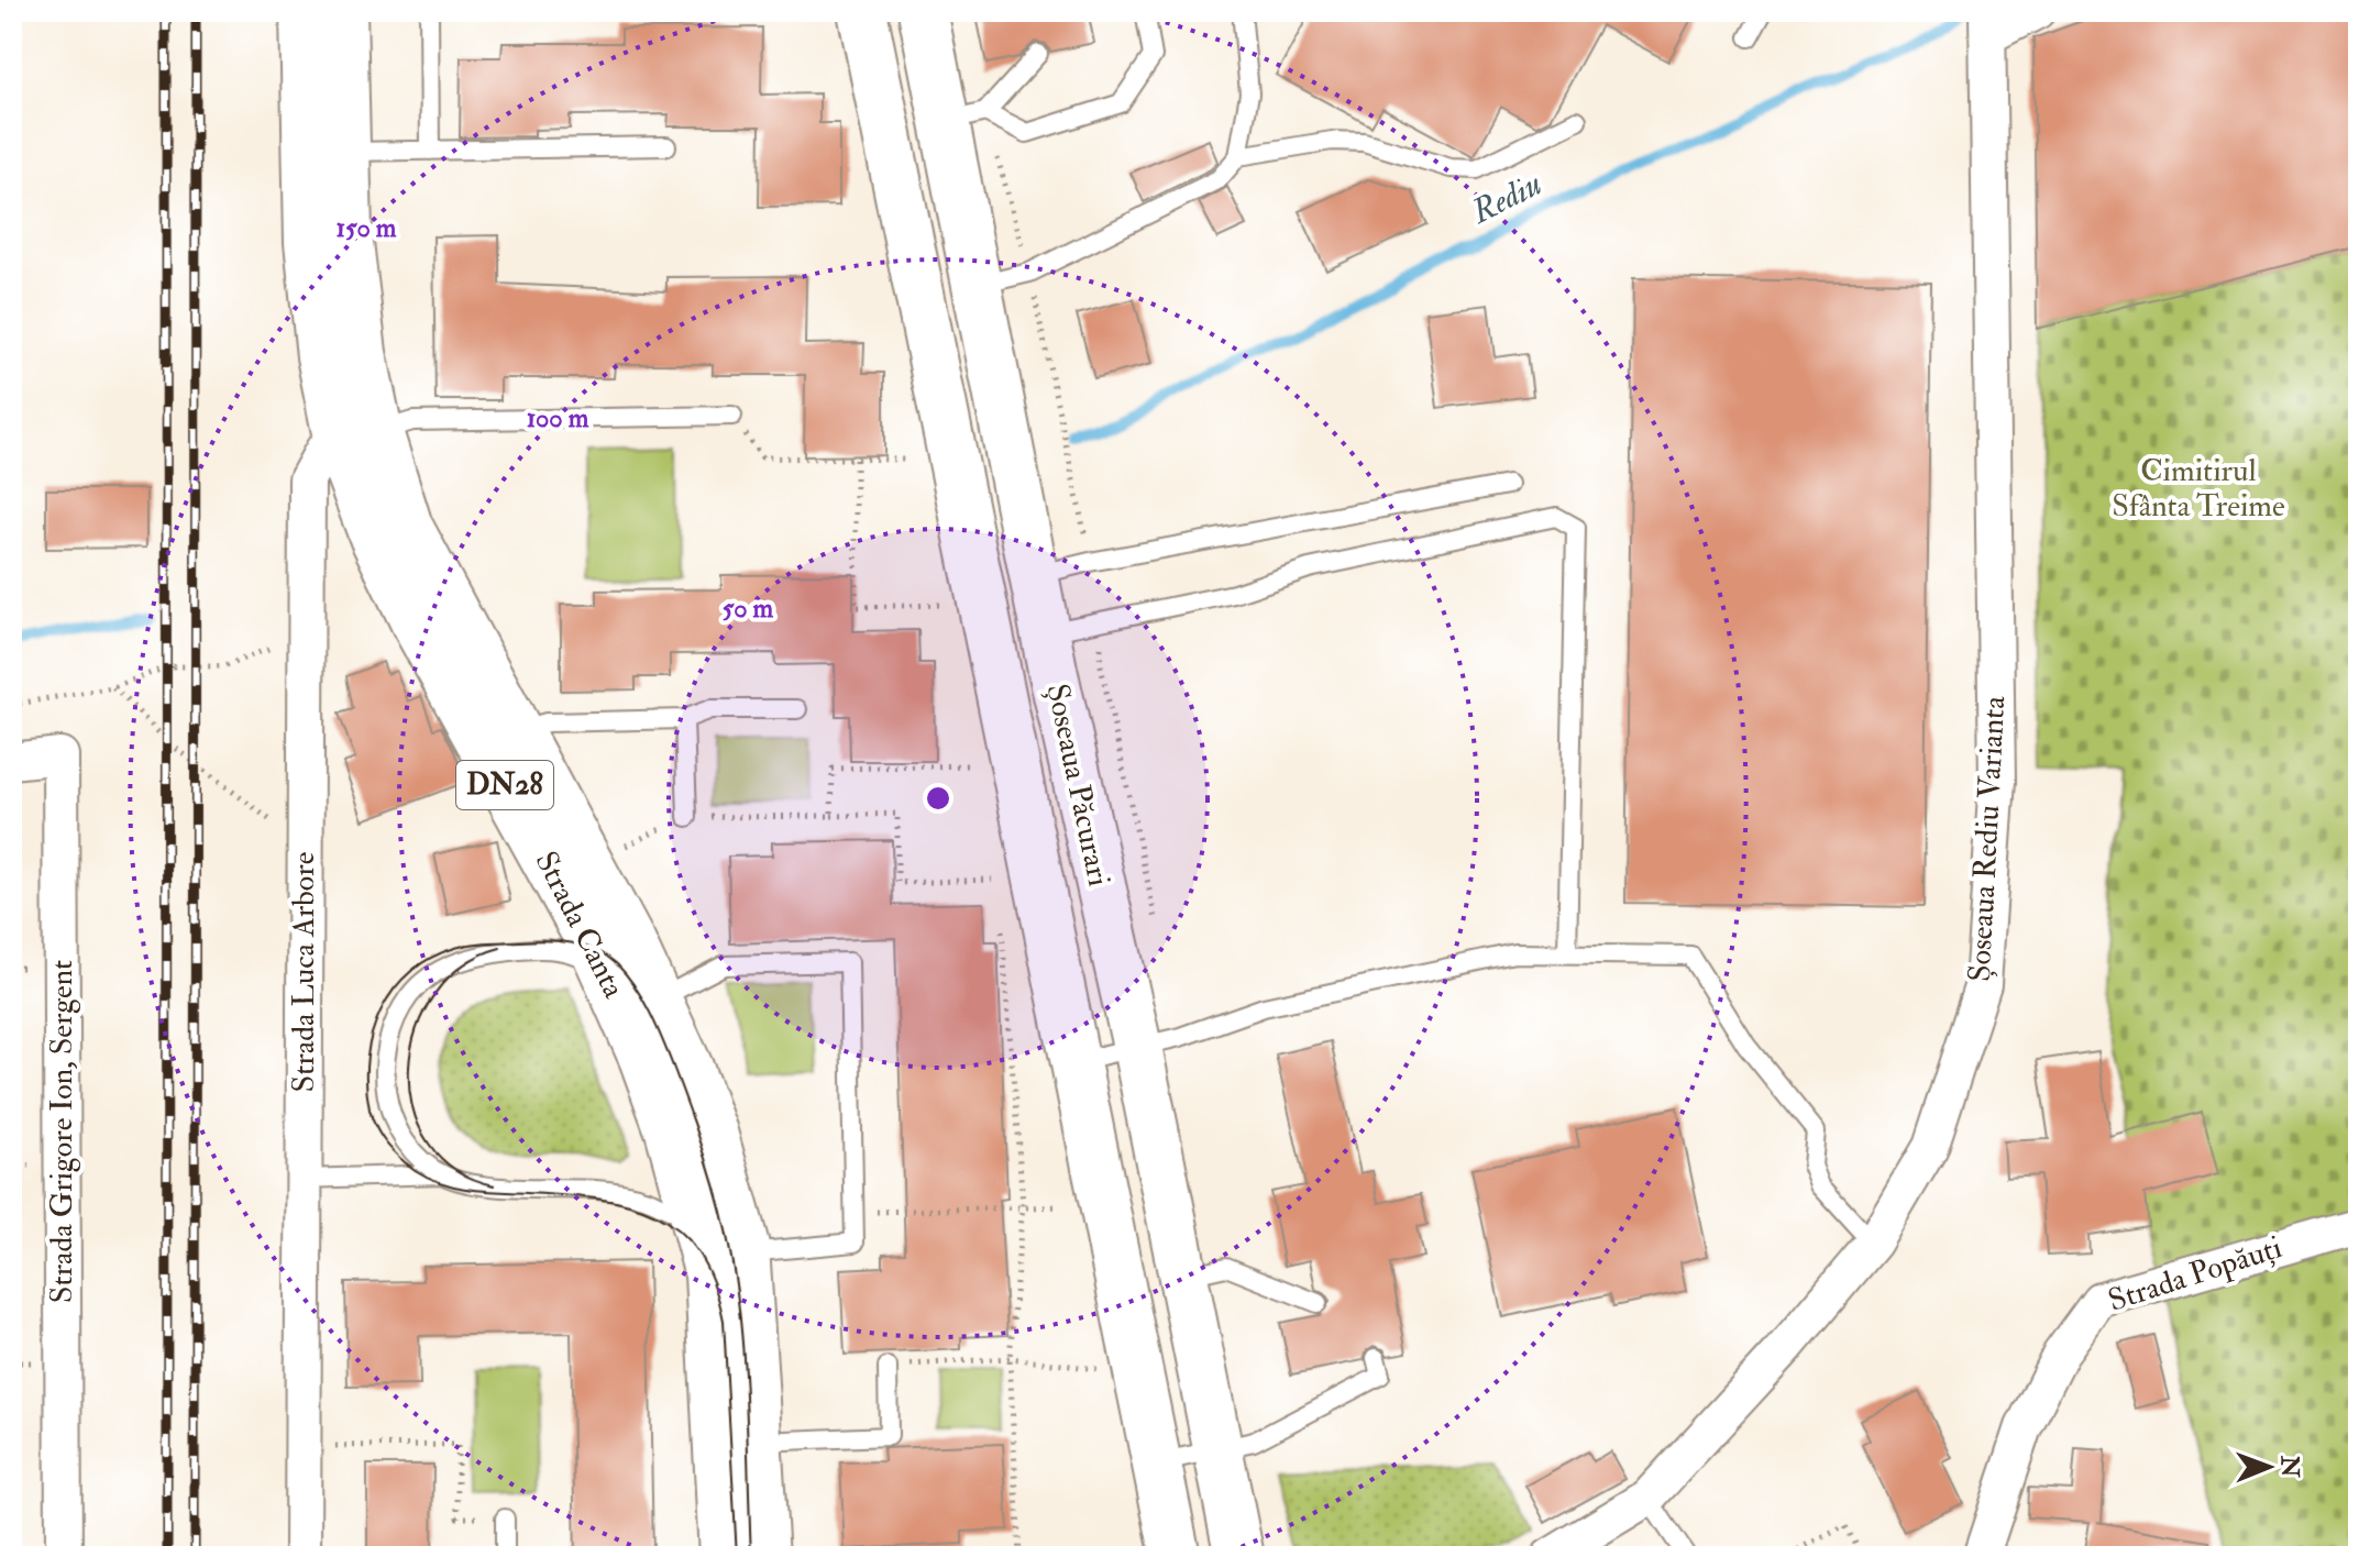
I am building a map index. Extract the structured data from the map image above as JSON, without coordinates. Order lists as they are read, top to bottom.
{
  "streets": {
    "main road": ["DN28", "Șoseaua Păcurari", "Strada Canta"],
    "street": [
      "Șoseaua Rediu Varianta",
      "Strada Luca Arbore",
      "Strada Grigore Ion, Sergent",
      "Strada Popăuți"
    ]
  },
  "crossings": [
    ["Strada Canta", "Strada Luca Arbore"]
  ],
  "water": ["Rediu"],
  "parks": ["Cimitirul Sfânta Treime"],
  "north": "right",
  "rings": ["150 m", "100 m", "50 m"]
}
